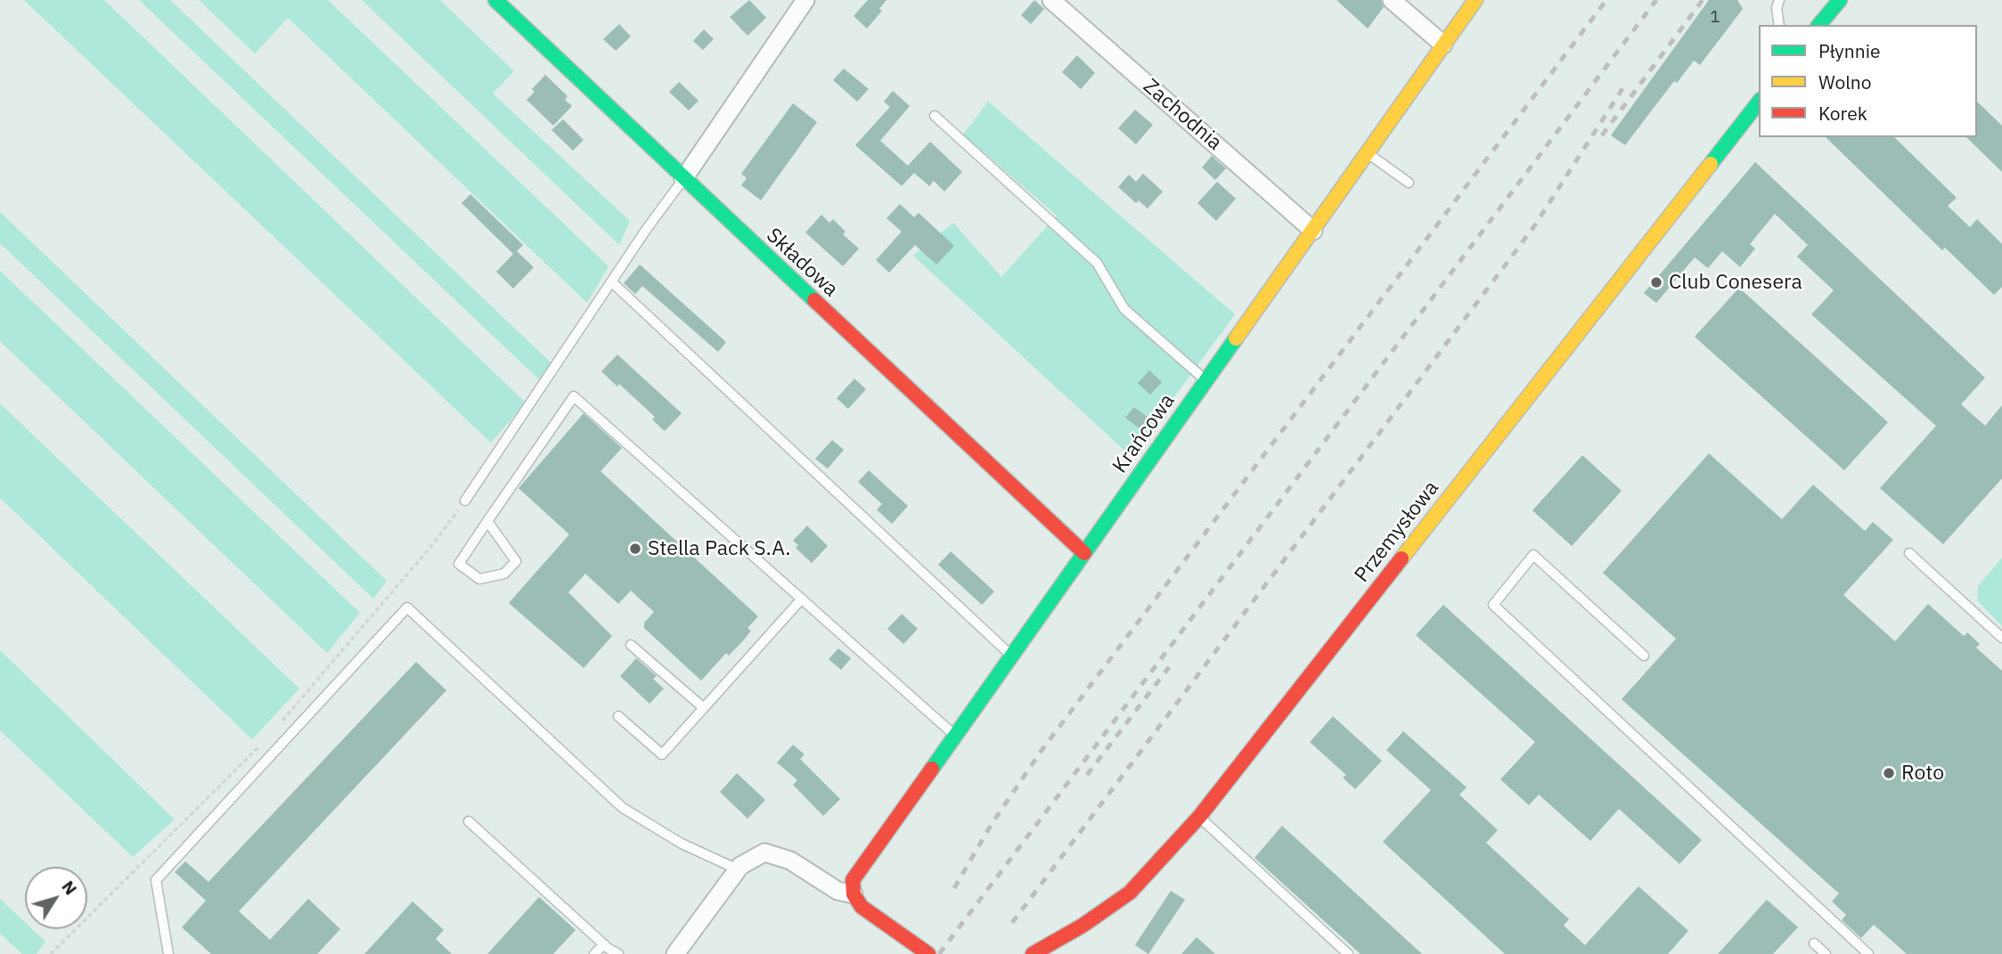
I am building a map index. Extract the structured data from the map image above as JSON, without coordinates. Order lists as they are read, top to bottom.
{
  "streets": {
    "street": [
      "Zachodnia",
      "Składowa",
      "Krańcowa",
      "Przemysłowa"
    ]
  },
  "crossings": [
    ["Zachodnia", "Krańcowa"],
    ["Składowa", "Krańcowa"]
  ],
  "places": ["Club Conesera", "Stella Pack S.A.", "Roto"],
  "house_numbers": ["1"],
  "legend": ["Płynnie", "Wolno", "Korek"],
  "north": "top right"
}
